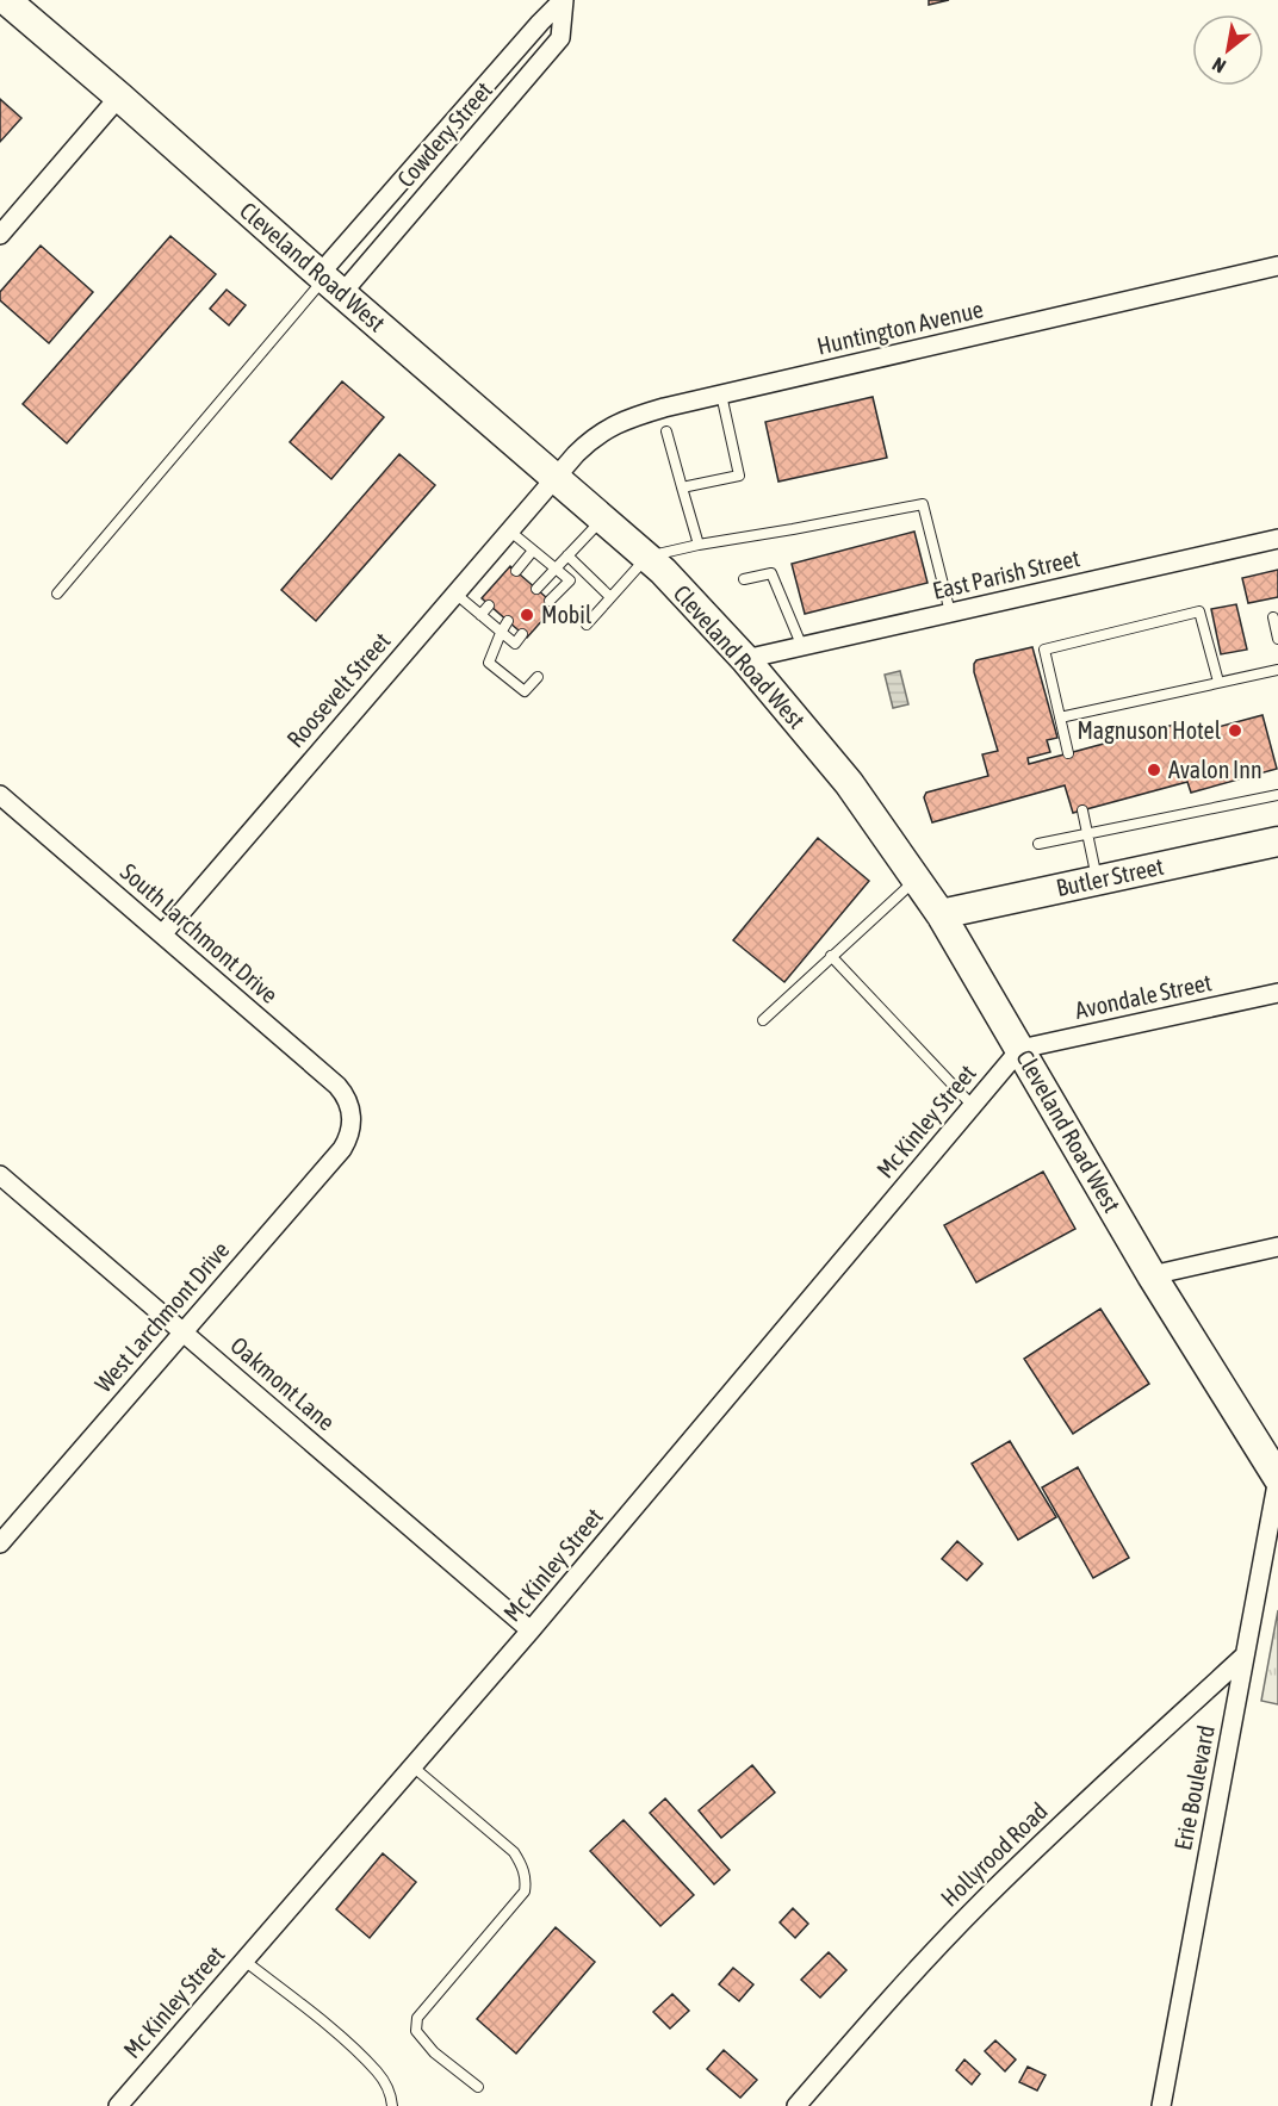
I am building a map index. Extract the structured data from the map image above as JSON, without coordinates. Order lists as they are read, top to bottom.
{
  "streets": {
    "main road": ["Cleveland Road West", "Butler Street"],
    "street": [
      "Cowdery Street",
      "Huntington Avenue",
      "East Parish Street",
      "Roosevelt Street",
      "South Larchmont Drive",
      "Avondale Street",
      "Mc Kinley Street",
      "West Larchmont Drive",
      "Oakmont Lane",
      "Erie Boulevard",
      "Hollyrood Road"
    ]
  },
  "crossings": [
    ["Cowdery Street", "Cleveland Road West"],
    ["Cleveland Road West", "Huntington Avenue"],
    ["Cleveland Road West", "East Parish Street"],
    ["Cleveland Road West", "Roosevelt Street"],
    ["Cleveland Road West", "Butler Street"],
    ["Cleveland Road West", "Avondale Street"],
    ["Cleveland Road West", "Mc Kinley Street"],
    ["Cleveland Road West", "Erie Boulevard"],
    ["Huntington Avenue", "Roosevelt Street"],
    ["Roosevelt Street", "South Larchmont Drive"],
    ["South Larchmont Drive", "West Larchmont Drive"],
    ["Avondale Street", "Mc Kinley Street"],
    ["Mc Kinley Street", "Oakmont Lane"],
    ["West Larchmont Drive", "Oakmont Lane"],
    ["Erie Boulevard", "Hollyrood Road"]
  ],
  "places": ["Mobil", "Magnuson Hotel", "Avalon Inn"],
  "north": "bottom left"
}
